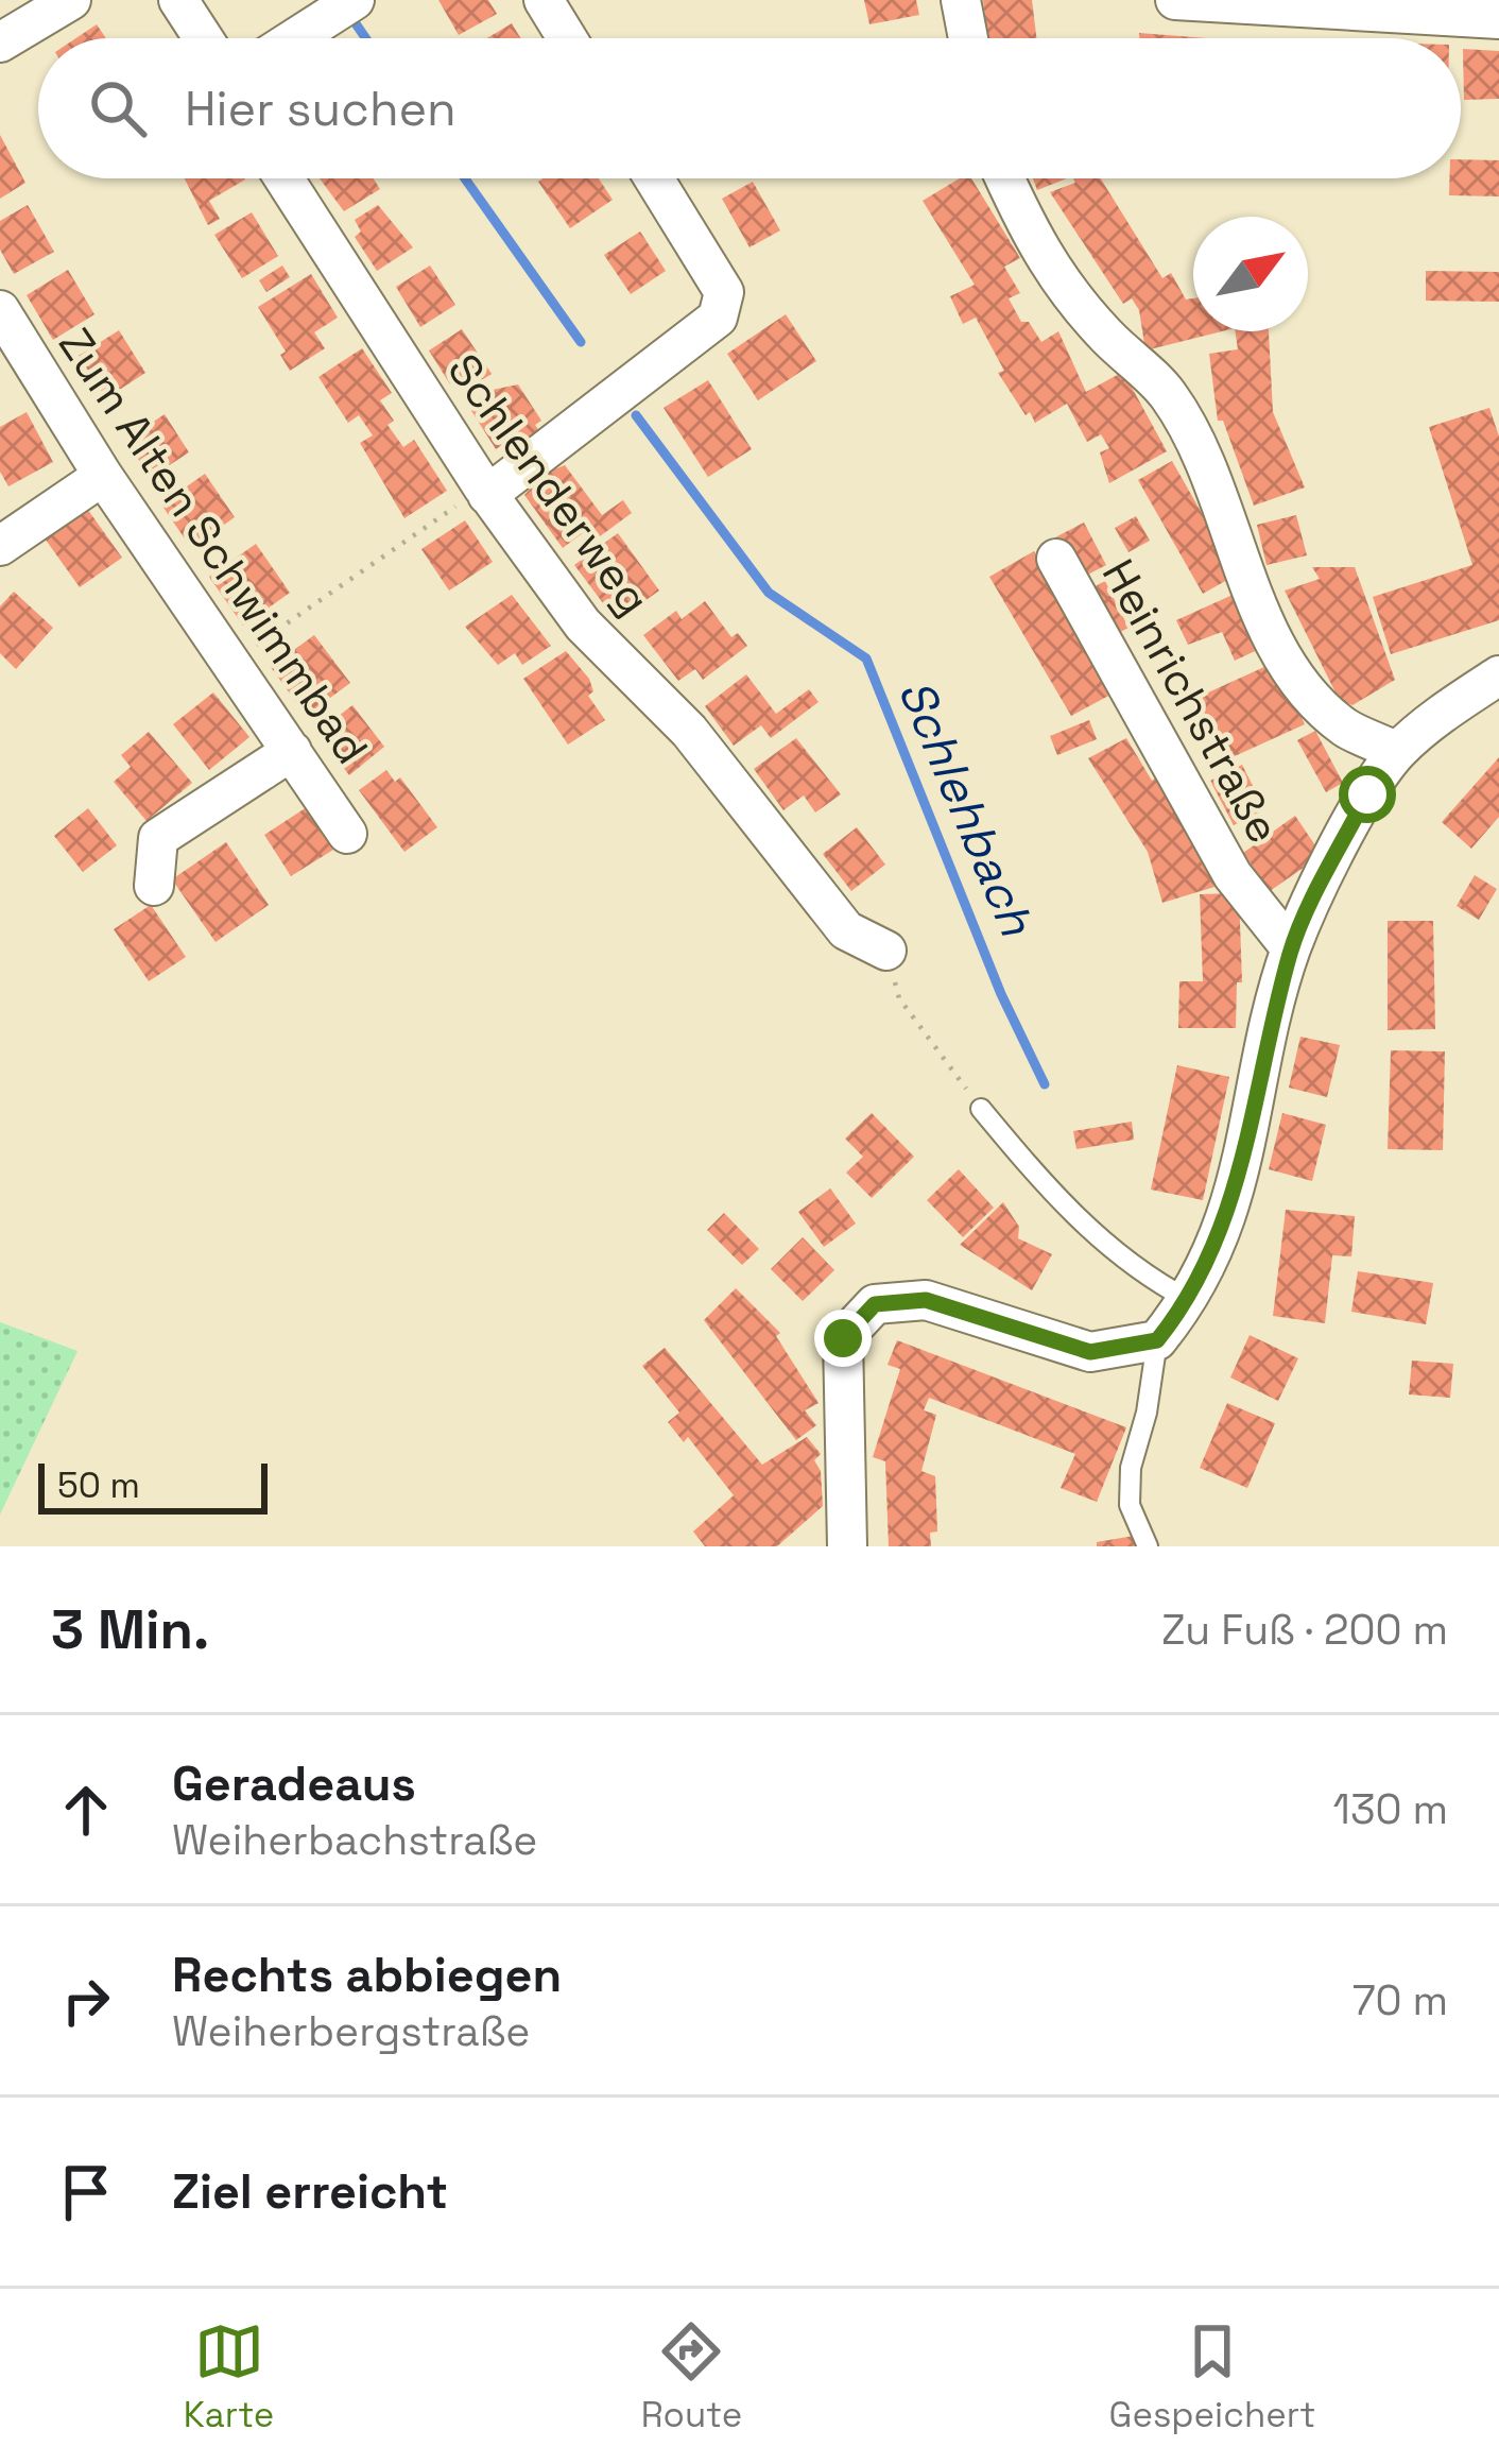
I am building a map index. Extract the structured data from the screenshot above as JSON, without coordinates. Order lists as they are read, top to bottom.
{
  "streets": {
    "street": ["Schlenderweg", "Zum Alten Schwimmbad", "Heinrichstraße"]
  },
  "water": ["Schlehbach"],
  "scale_bar": "50 m",
  "north": "top right",
  "page": {
    "search": "Hier suchen",
    "scale": "50 m",
    "heading": ["3 Min.", "Zu Fuß · 200 m"],
    "list": [
      ["Geradeaus", "Weiherbachstraße", "130 m"],
      ["Rechts abbiegen", "Weiherbergstraße", "70 m"],
      "Ziel erreicht"
    ],
    "nav": ["Karte", "Route", "Gespeichert"]
  }
}
